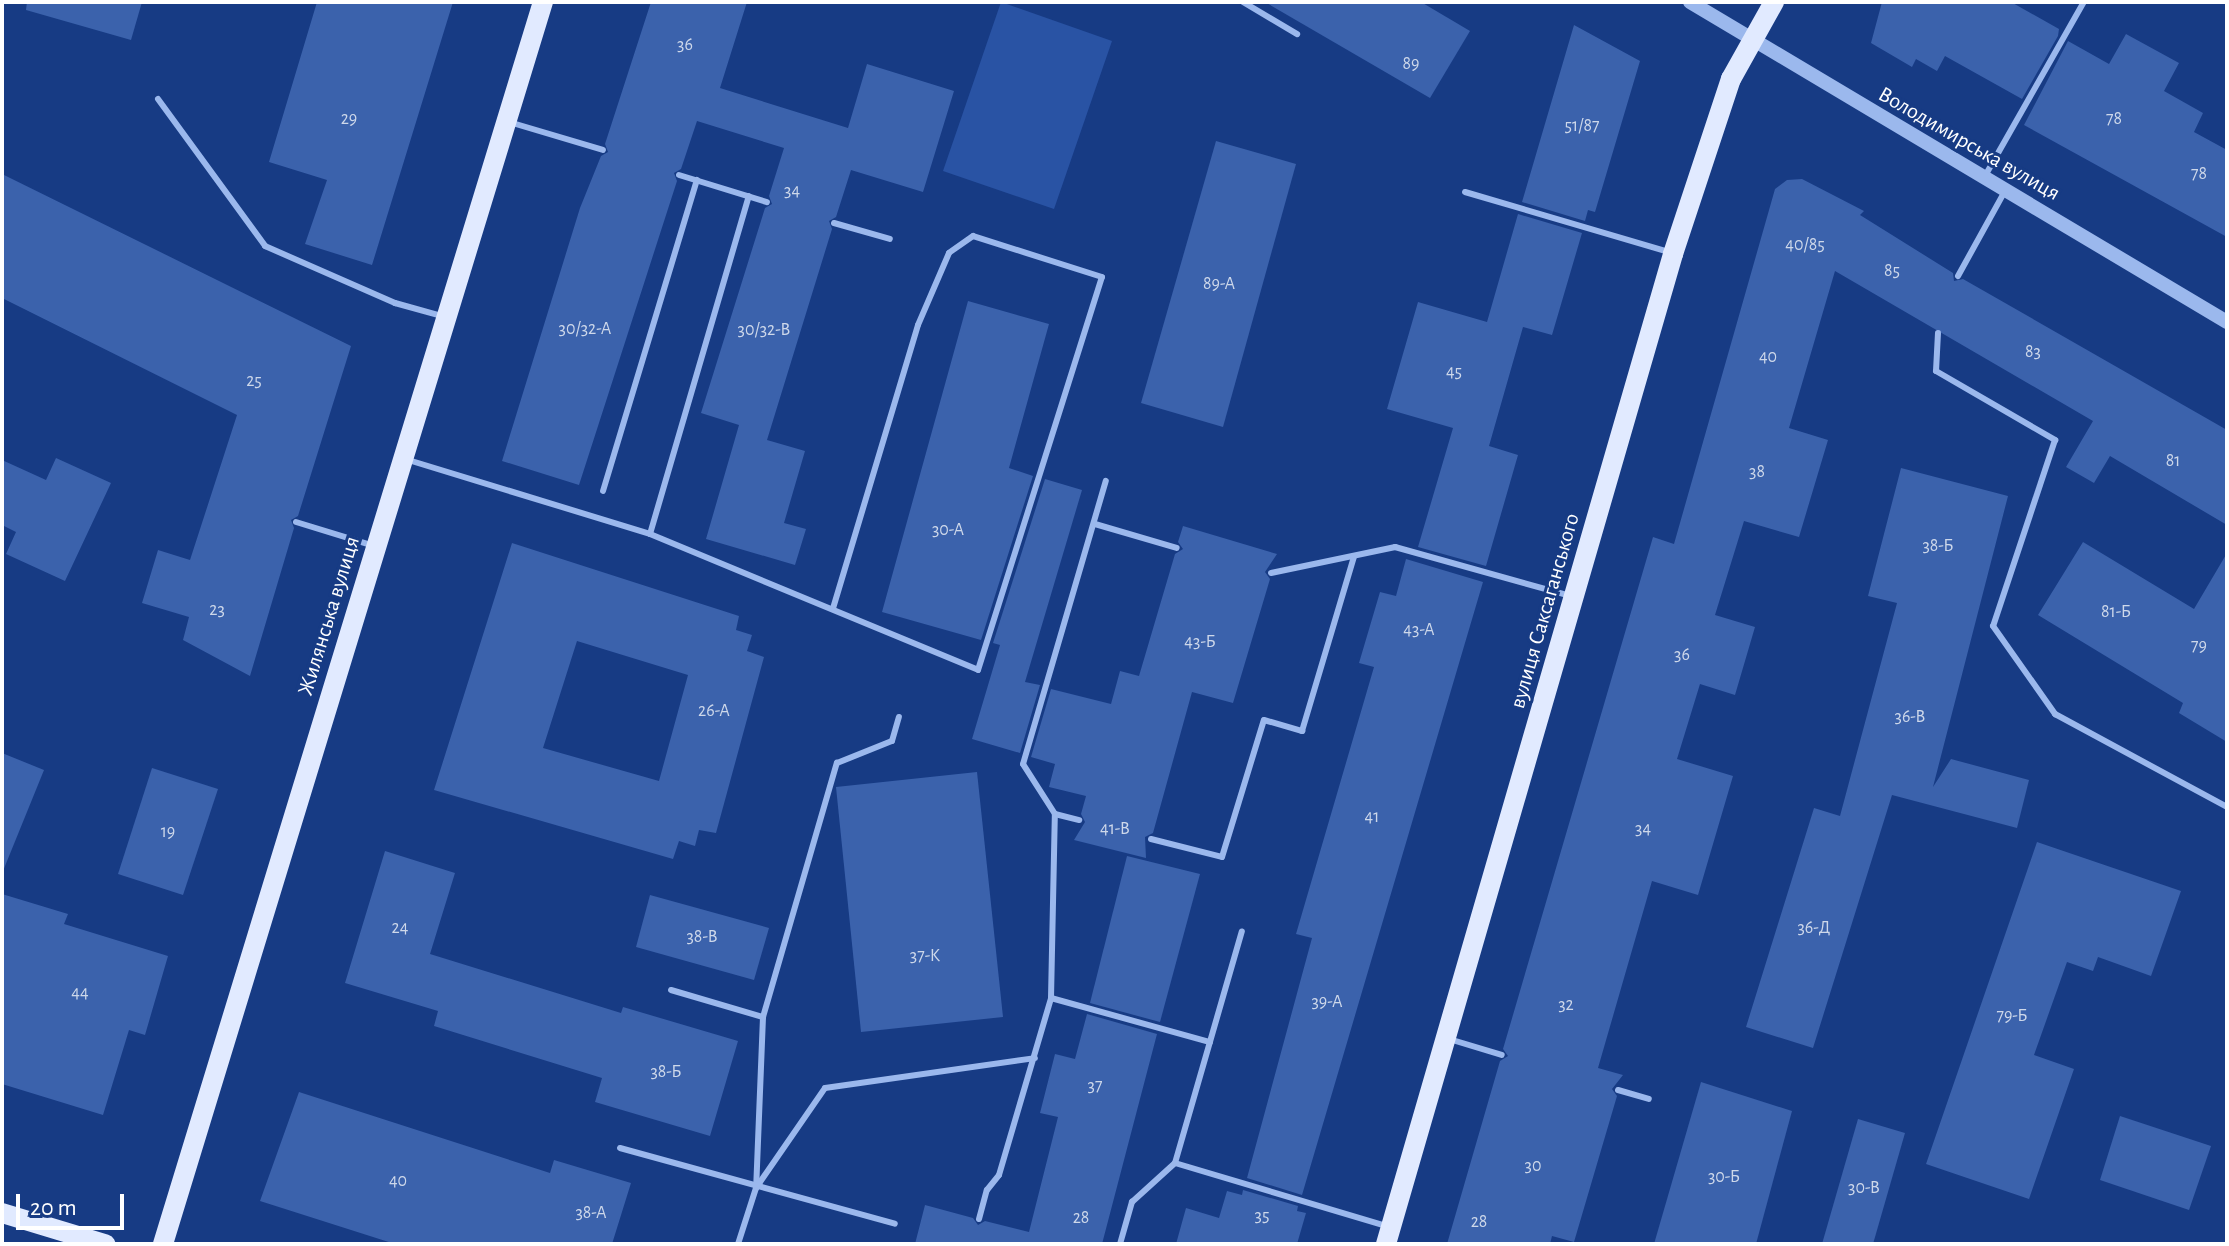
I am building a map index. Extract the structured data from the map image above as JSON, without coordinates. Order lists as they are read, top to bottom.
{
  "streets": {
    "main road": ["вулиця Саксаганського", "Жилянська вулиця"],
    "street": ["Володимирська вулиця"]
  },
  "crossings": [
    ["Володимирська вулиця", "вулиця Саксаганського"]
  ],
  "house_numbers": [
    "36",
    "89",
    "29",
    "78",
    "51/87",
    "78",
    "34",
    "40/85",
    "85",
    "89-А",
    "30/32-А",
    "30/32-В",
    "83",
    "40",
    "45",
    "25",
    "81",
    "38",
    "30-А",
    "38-Б",
    "23",
    "81-Б",
    "43-А",
    "43-Б",
    "79",
    "36",
    "26-А",
    "36-В",
    "41",
    "41-В",
    "34",
    "19",
    "24",
    "36-Д",
    "38-В",
    "37-К",
    "44",
    "39-А",
    "32",
    "79-Б",
    "38-Б",
    "37",
    "30",
    "30-Б",
    "40",
    "30-В",
    "38-А",
    "35",
    "28",
    "28"
  ],
  "scale_bar": "20 m"
}
